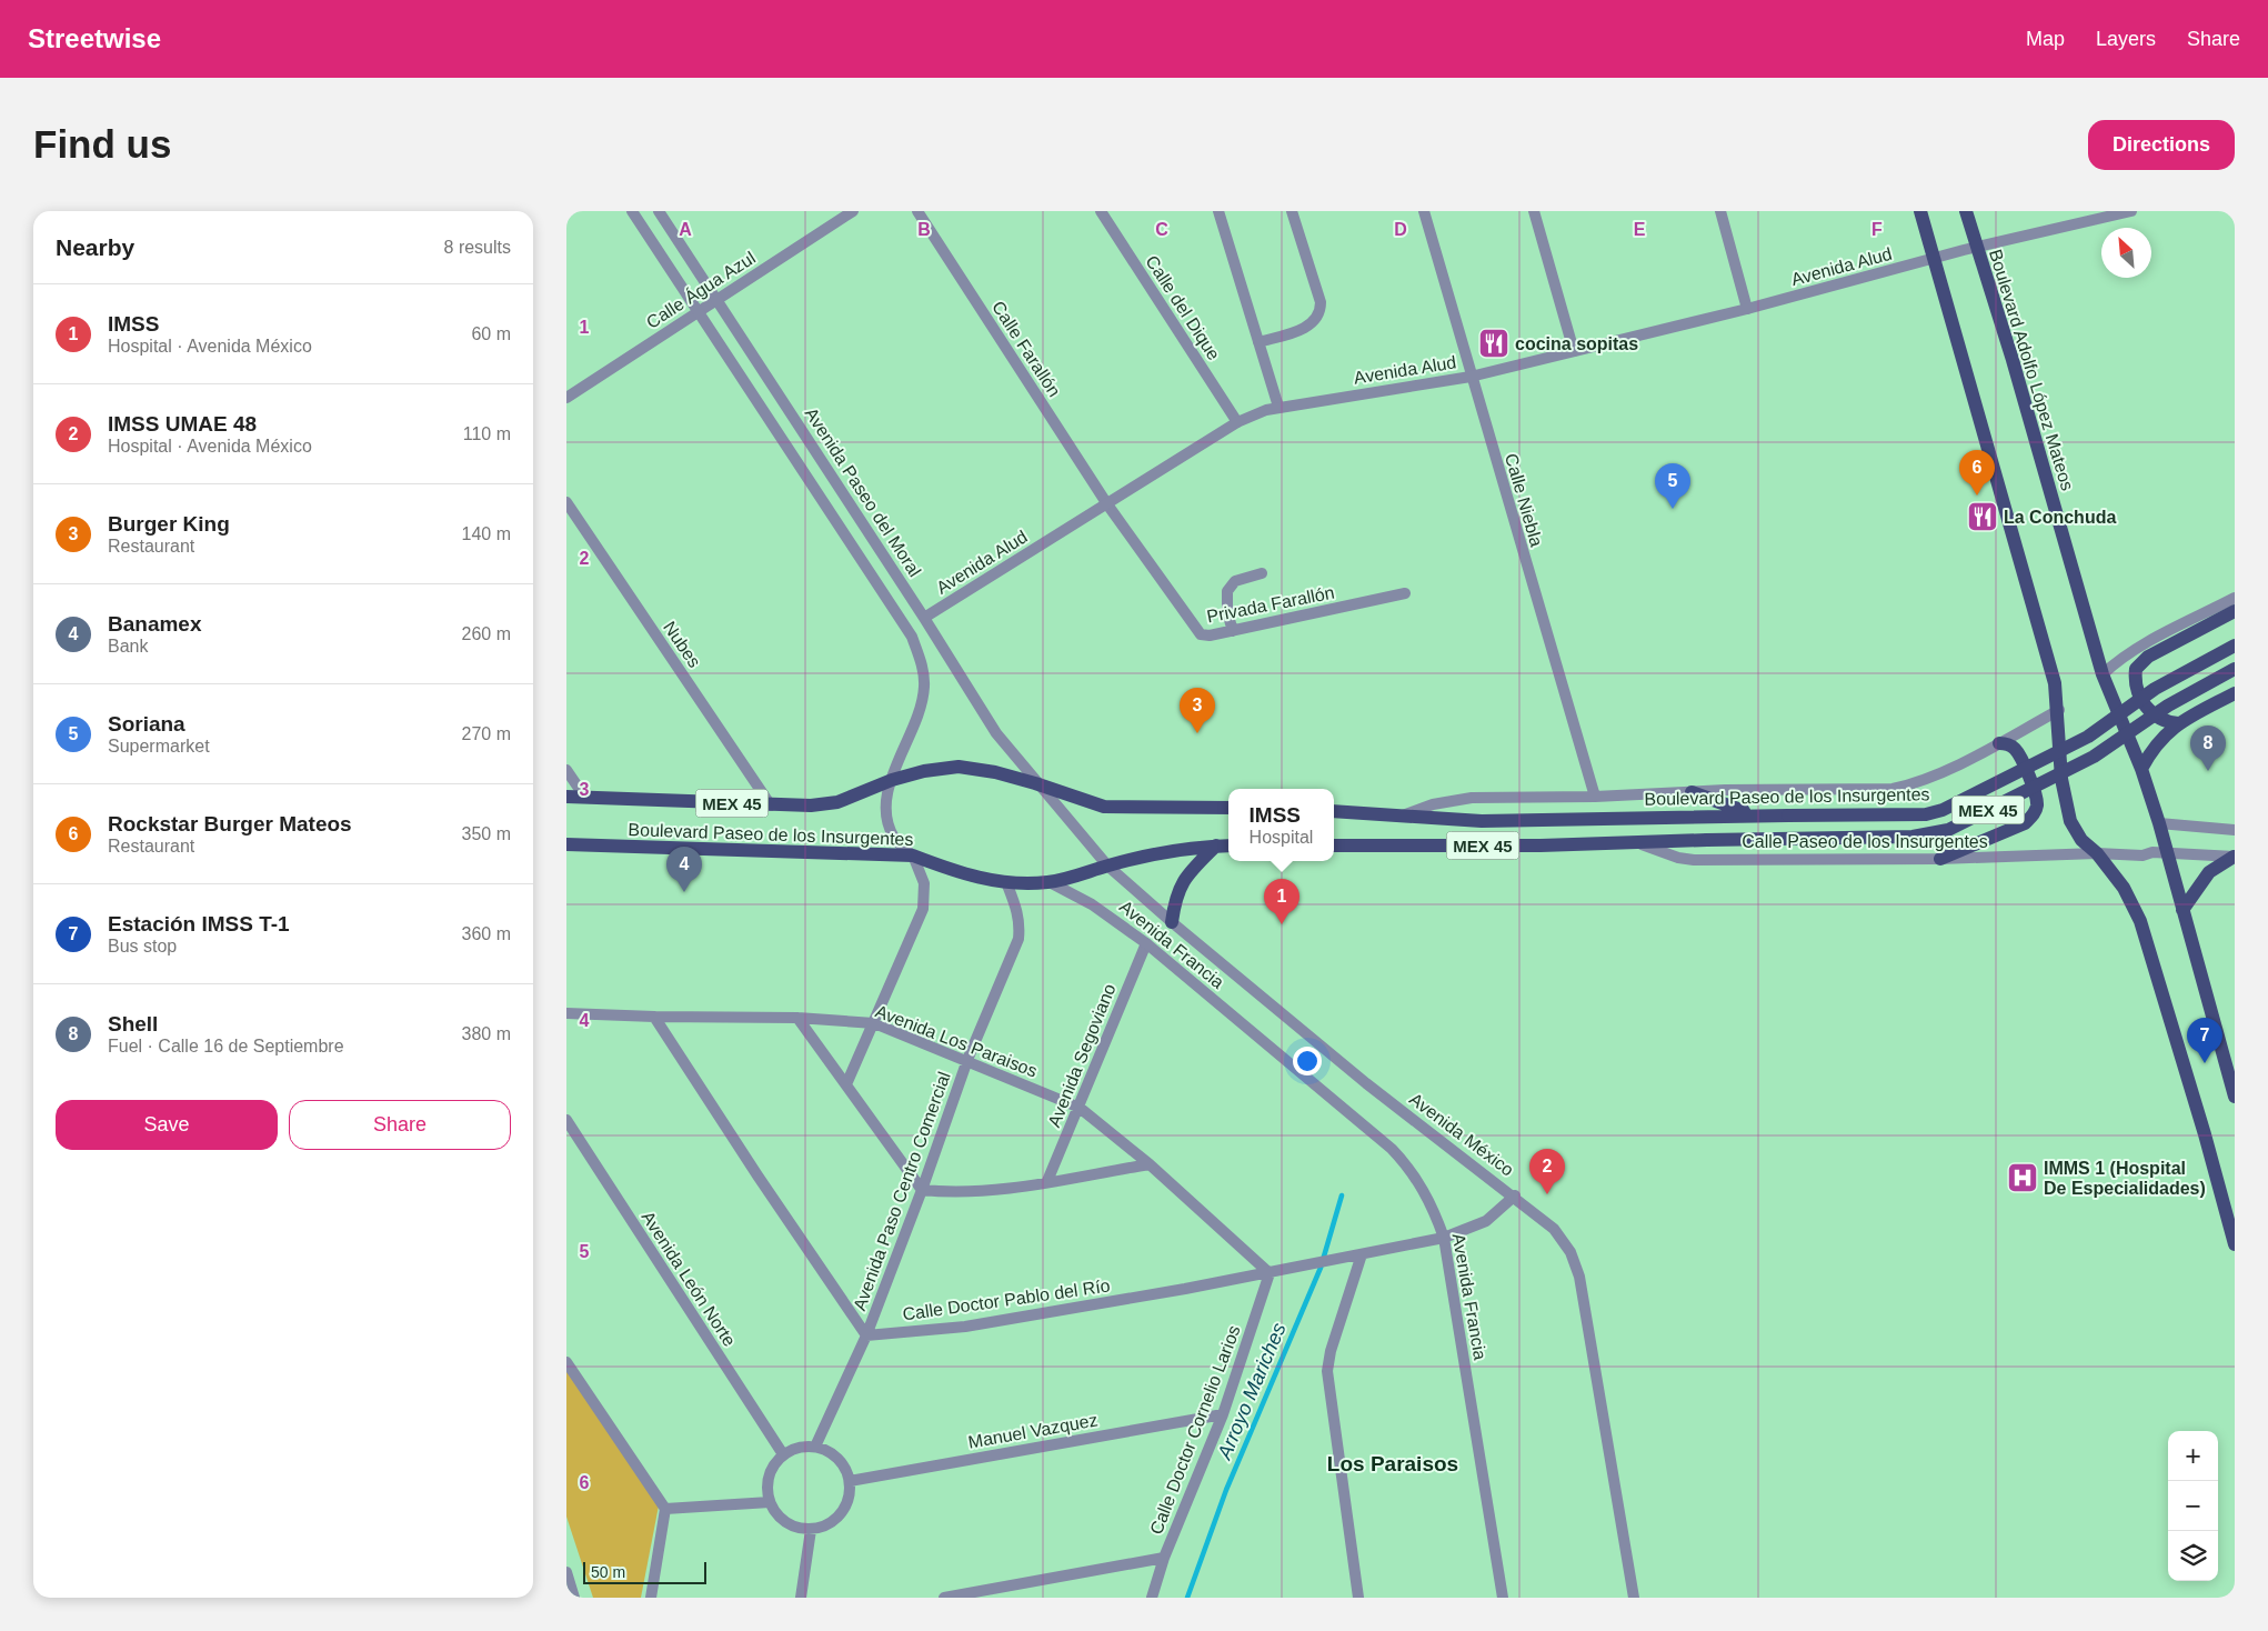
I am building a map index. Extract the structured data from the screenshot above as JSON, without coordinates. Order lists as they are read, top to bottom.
{
  "streets": {
    "main road": ["Boulevard Adolfo López Mateos", "Boulevard Paseo de los Insurgentes", "MEX 45"],
    "street": [
      "Avenida Alud",
      "Calle Água Azul",
      "Calle del Dique",
      "Calle Farallón",
      "Avenida Paseo del Moral",
      "Calle Niebla",
      "Privada Farallón",
      "Nubes",
      "Calle Paseo de los Insurgentes",
      "Avenida Francia",
      "Avenida Los Paraisos",
      "Avenida Segoviano",
      "Avenida México",
      "Avenida Paso Centro Comercial",
      "Avenida León Norte",
      "Calle Doctor Pablo del Río",
      "Calle Doctor Cornelio Larios",
      "Manuel Vazquez"
    ]
  },
  "crossings": [
    ["Avenida Alud", "Calle del Dique"],
    ["Avenida Alud", "Calle Farallón"],
    ["Avenida Alud", "Boulevard Adolfo López Mateos"],
    ["Avenida Alud", "Avenida Paseo del Moral"],
    ["Avenida Alud", "Calle Niebla"],
    ["Avenida Alud", "Privada Farallón"],
    ["Calle Água Azul", "Avenida Paseo del Moral"],
    ["Calle Farallón", "Privada Farallón"],
    ["Boulevard Adolfo López Mateos", "Calle Paseo de los Insurgentes"],
    ["Avenida Paseo del Moral", "Boulevard Paseo de los Insurgentes"],
    ["Avenida Paseo del Moral", "Avenida México"],
    ["Nubes", "Boulevard Paseo de los Insurgentes"],
    ["Boulevard Paseo de los Insurgentes", "Avenida Francia"],
    ["Boulevard Paseo de los Insurgentes", "Avenida México"],
    ["Boulevard Paseo de los Insurgentes", "Avenida Paso Centro Comercial"],
    ["MEX 45", "Calle Paseo de los Insurgentes"],
    ["Avenida Francia", "Avenida Segoviano"],
    ["Avenida Francia", "Calle Doctor Pablo del Río"],
    ["Avenida Los Paraisos", "Avenida Segoviano"],
    ["Avenida Los Paraisos", "Avenida Paso Centro Comercial"],
    ["Avenida Los Paraisos", "Calle Doctor Pablo del Río"],
    ["Avenida Los Paraisos", "Calle Doctor Cornelio Larios"],
    ["Avenida México", "Calle Doctor Pablo del Río"],
    ["Avenida Paso Centro Comercial", "Avenida León Norte"],
    ["Avenida Paso Centro Comercial", "Calle Doctor Pablo del Río"],
    ["Avenida Paso Centro Comercial", "Manuel Vazquez"],
    ["Avenida León Norte", "Manuel Vazquez"],
    ["Calle Doctor Pablo del Río", "Calle Doctor Cornelio Larios"],
    ["Calle Doctor Cornelio Larios", "Manuel Vazquez"]
  ],
  "districts": ["Los Paraisos"],
  "water": ["Arroyo Mariches"],
  "places": {
    "restaurant": ["cocina sopitas", "La Conchuda"],
    "hospital": ["IMMS 1 (Hospital De Especialidades)"]
  },
  "scale_bar": "50 m",
  "north": "top left",
  "page": {
    "header": "Streetwise",
    "nav": ["Map", "Layers", "Share"],
    "buttons": [
      "Directions",
      ["Save", "Share"]
    ],
    "title": "Find us",
    "heading": ["Nearby", "8 results"],
    "list": [
      {
        "mark": "1",
        "name": "IMSS",
        "note": "Hospital · Avenida México",
        "value": "60 m"
      },
      {
        "mark": "2",
        "name": "IMSS UMAE 48",
        "note": "Hospital · Avenida México",
        "value": "110 m"
      },
      {
        "mark": "3",
        "name": "Burger King",
        "note": "Restaurant",
        "value": "140 m"
      },
      {
        "mark": "4",
        "name": "Banamex",
        "note": "Bank",
        "value": "260 m"
      },
      {
        "mark": "5",
        "name": "Soriana",
        "note": "Supermarket",
        "value": "270 m"
      },
      {
        "mark": "6",
        "name": "Rockstar Burger Mateos",
        "note": "Restaurant",
        "value": "350 m"
      },
      {
        "mark": "7",
        "name": "Estación IMSS T-1",
        "note": "Bus stop",
        "value": "360 m"
      },
      {
        "mark": "8",
        "name": "Shell",
        "note": "Fuel · Calle 16 de Septiembre",
        "value": "380 m"
      }
    ],
    "pins": [
      "6",
      "5",
      "3",
      "8",
      "4",
      "1",
      "7",
      "2"
    ],
    "popup": ["IMSS", "Hospital"],
    "map_buttons": ["+", "−"],
    "scale": "50 m"
  },
  "grid": {
    "columns": [
      "A",
      "B",
      "C",
      "D",
      "E",
      "F"
    ],
    "rows": [
      "1",
      "2",
      "3",
      "4",
      "5",
      "6"
    ]
  }
}
